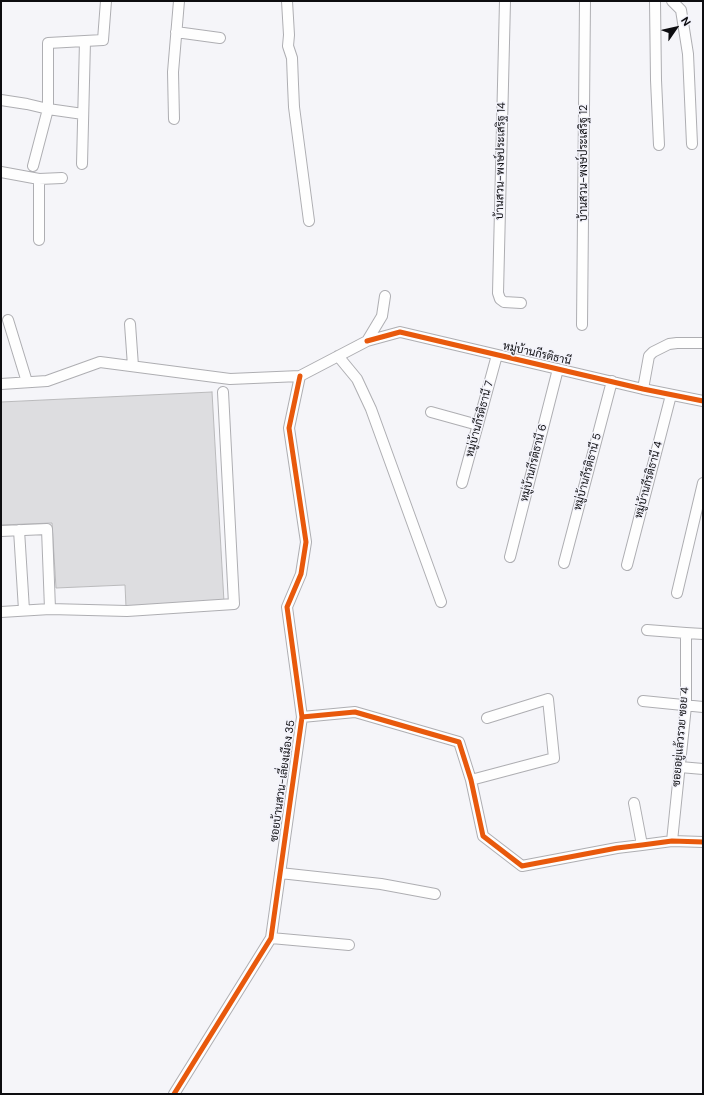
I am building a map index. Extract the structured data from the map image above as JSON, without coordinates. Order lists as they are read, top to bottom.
{
  "streets": {
    "street": [
      "บ้านสวน-พงษ์ประเสริฐ 14",
      "บ้านสวน-พงษ์ประเสริฐ 12",
      "หมู่บ้านกีรติธานี",
      "หมู่บ้านกีรติธานี 7",
      "หมู่บ้านกีรติธานี 6",
      "หมู่บ้านกีรติธานี 5",
      "หมู่บ้านกีรติธานี 4",
      "ซอยอยู่แล้วรวย ซอย 4",
      "ซอยบ้านสวน-เลี่ยงเมือง 35"
    ]
  },
  "crossings": [
    ["หมู่บ้านกีรติธานี", "หมู่บ้านกีรติธานี 7"],
    ["หมู่บ้านกีรติธานี", "หมู่บ้านกีรติธานี 6"],
    ["หมู่บ้านกีรติธานี", "หมู่บ้านกีรติธานี 5"],
    ["หมู่บ้านกีรติธานี", "หมู่บ้านกีรติธานี 4"],
    ["หมู่บ้านกีรติธานี", "ซอยบ้านสวน-เลี่ยงเมือง 35"]
  ],
  "north": "top right"
}
